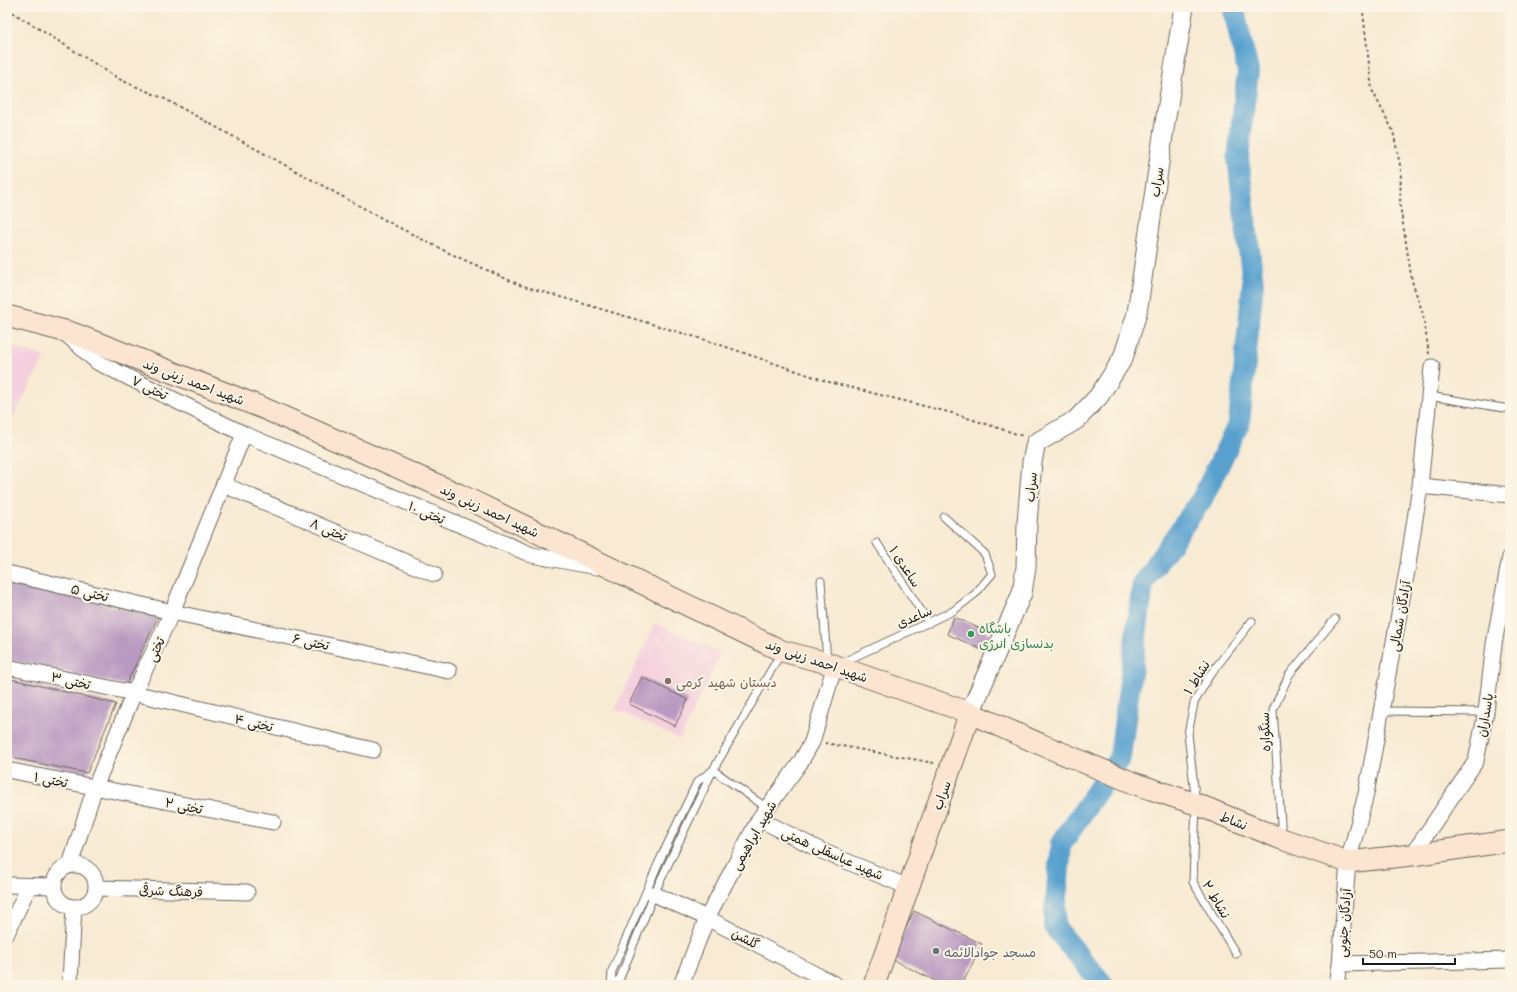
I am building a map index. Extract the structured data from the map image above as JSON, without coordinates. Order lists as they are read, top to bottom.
{
  "streets": {
    "main road": ["سراب", "شهید احمد زینی وند", "نشاط"],
    "street": [
      "تختی ۷",
      "تختی ۱۰",
      "تختی ۸",
      "تختی ۵",
      "آزادگان شمالی",
      "تختی ۶",
      "تختی",
      "تختی ۳",
      "پاسداران",
      "تختی ۴",
      "تختی ۱",
      "تختی ۲",
      "شهید ابراهیمی",
      "شهید عباسقلی همتی",
      "فرهنگ شرقی",
      "آزادگان جنوبی",
      "گلشن"
    ],
    "lane": [
      "ساعدی ۱",
      "ساعدی",
      "نشاط ۱",
      "سنگواره",
      "نشاط ۲"
    ]
  },
  "crossings": [
    ["سراب", "شهید احمد زینی وند"],
    ["سراب", "نشاط"],
    ["سراب", "شهید عباسقلی همتی"],
    ["شهید احمد زینی وند", "تختی ۷"],
    ["شهید احمد زینی وند", "تختی ۱۰"],
    ["شهید احمد زینی وند", "ساعدی"],
    ["شهید احمد زینی وند", "نشاط"],
    ["شهید احمد زینی وند", "شهید ابراهیمی"],
    ["تختی ۷", "تختی ۱۰"],
    ["تختی ۷", "تختی"],
    ["تختی ۱۰", "تختی"],
    ["تختی ۸", "تختی"],
    ["ساعدی ۱", "ساعدی"],
    ["تختی ۵", "تختی ۶"],
    ["تختی ۵", "تختی"],
    ["ساعدی", "شهید ابراهیمی"],
    ["آزادگان شمالی", "نشاط"],
    ["آزادگان شمالی", "آزادگان جنوبی"],
    ["تختی ۶", "تختی"],
    ["تختی", "تختی ۳"],
    ["تختی", "تختی ۴"],
    ["تختی", "تختی ۱"],
    ["تختی", "تختی ۲"],
    ["تختی", "فرهنگ شرقی"],
    ["نشاط ۱", "نشاط"],
    ["نشاط ۱", "نشاط ۲"],
    ["تختی ۳", "تختی ۴"],
    ["پاسداران", "نشاط"],
    ["سنگواره", "نشاط"],
    ["تختی ۱", "تختی ۲"],
    ["نشاط", "نشاط ۲"],
    ["نشاط", "آزادگان جنوبی"],
    ["شهید ابراهیمی", "شهید عباسقلی همتی"],
    ["شهید ابراهیمی", "گلشن"]
  ],
  "places": ["باشگاه بدنسازی انرژی", "دبستان شهید کرمی", "مسجد جوادالائمه"],
  "scale_bar": "50 m"
}
